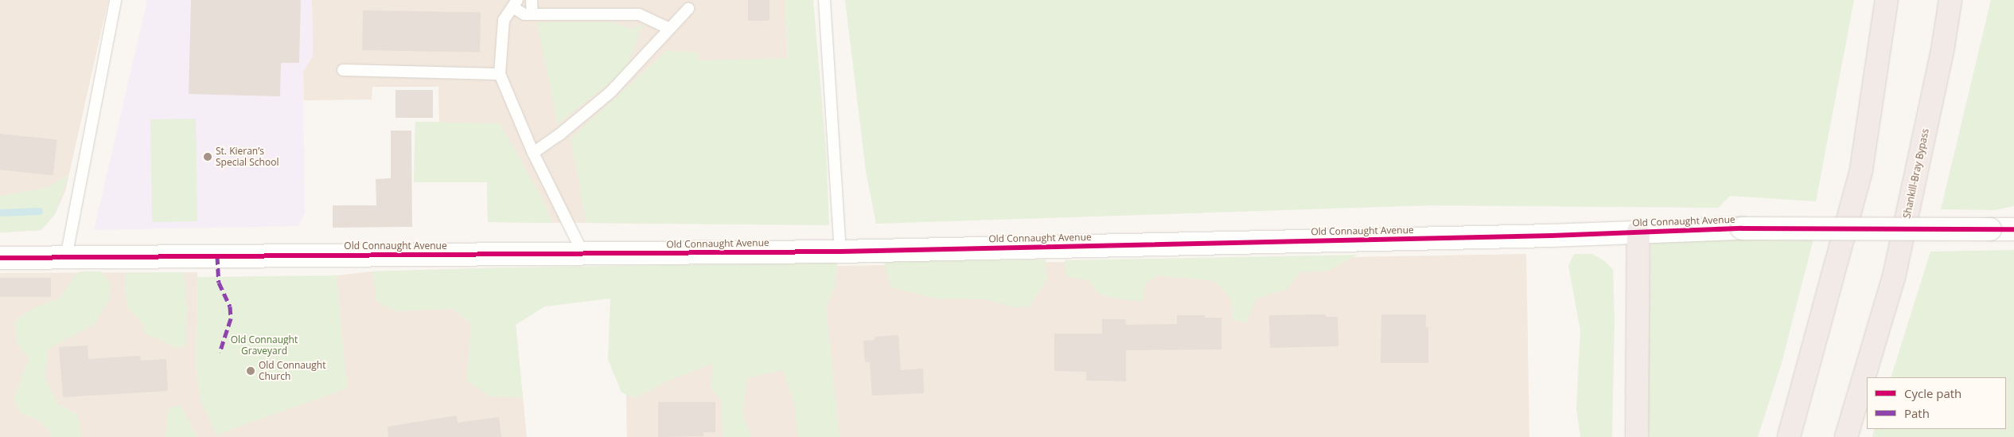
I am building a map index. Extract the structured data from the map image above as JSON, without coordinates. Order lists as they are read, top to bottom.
{
  "streets": {
    "highway": ["Shankill-Bray Bypass"],
    "street": ["Old Connaught Avenue"]
  },
  "parks": ["Old Connaught Graveyard"],
  "places": ["St. Kieran’s Special School", "Old Connaught Church"],
  "legend": ["Cycle path", "Path"]
}
